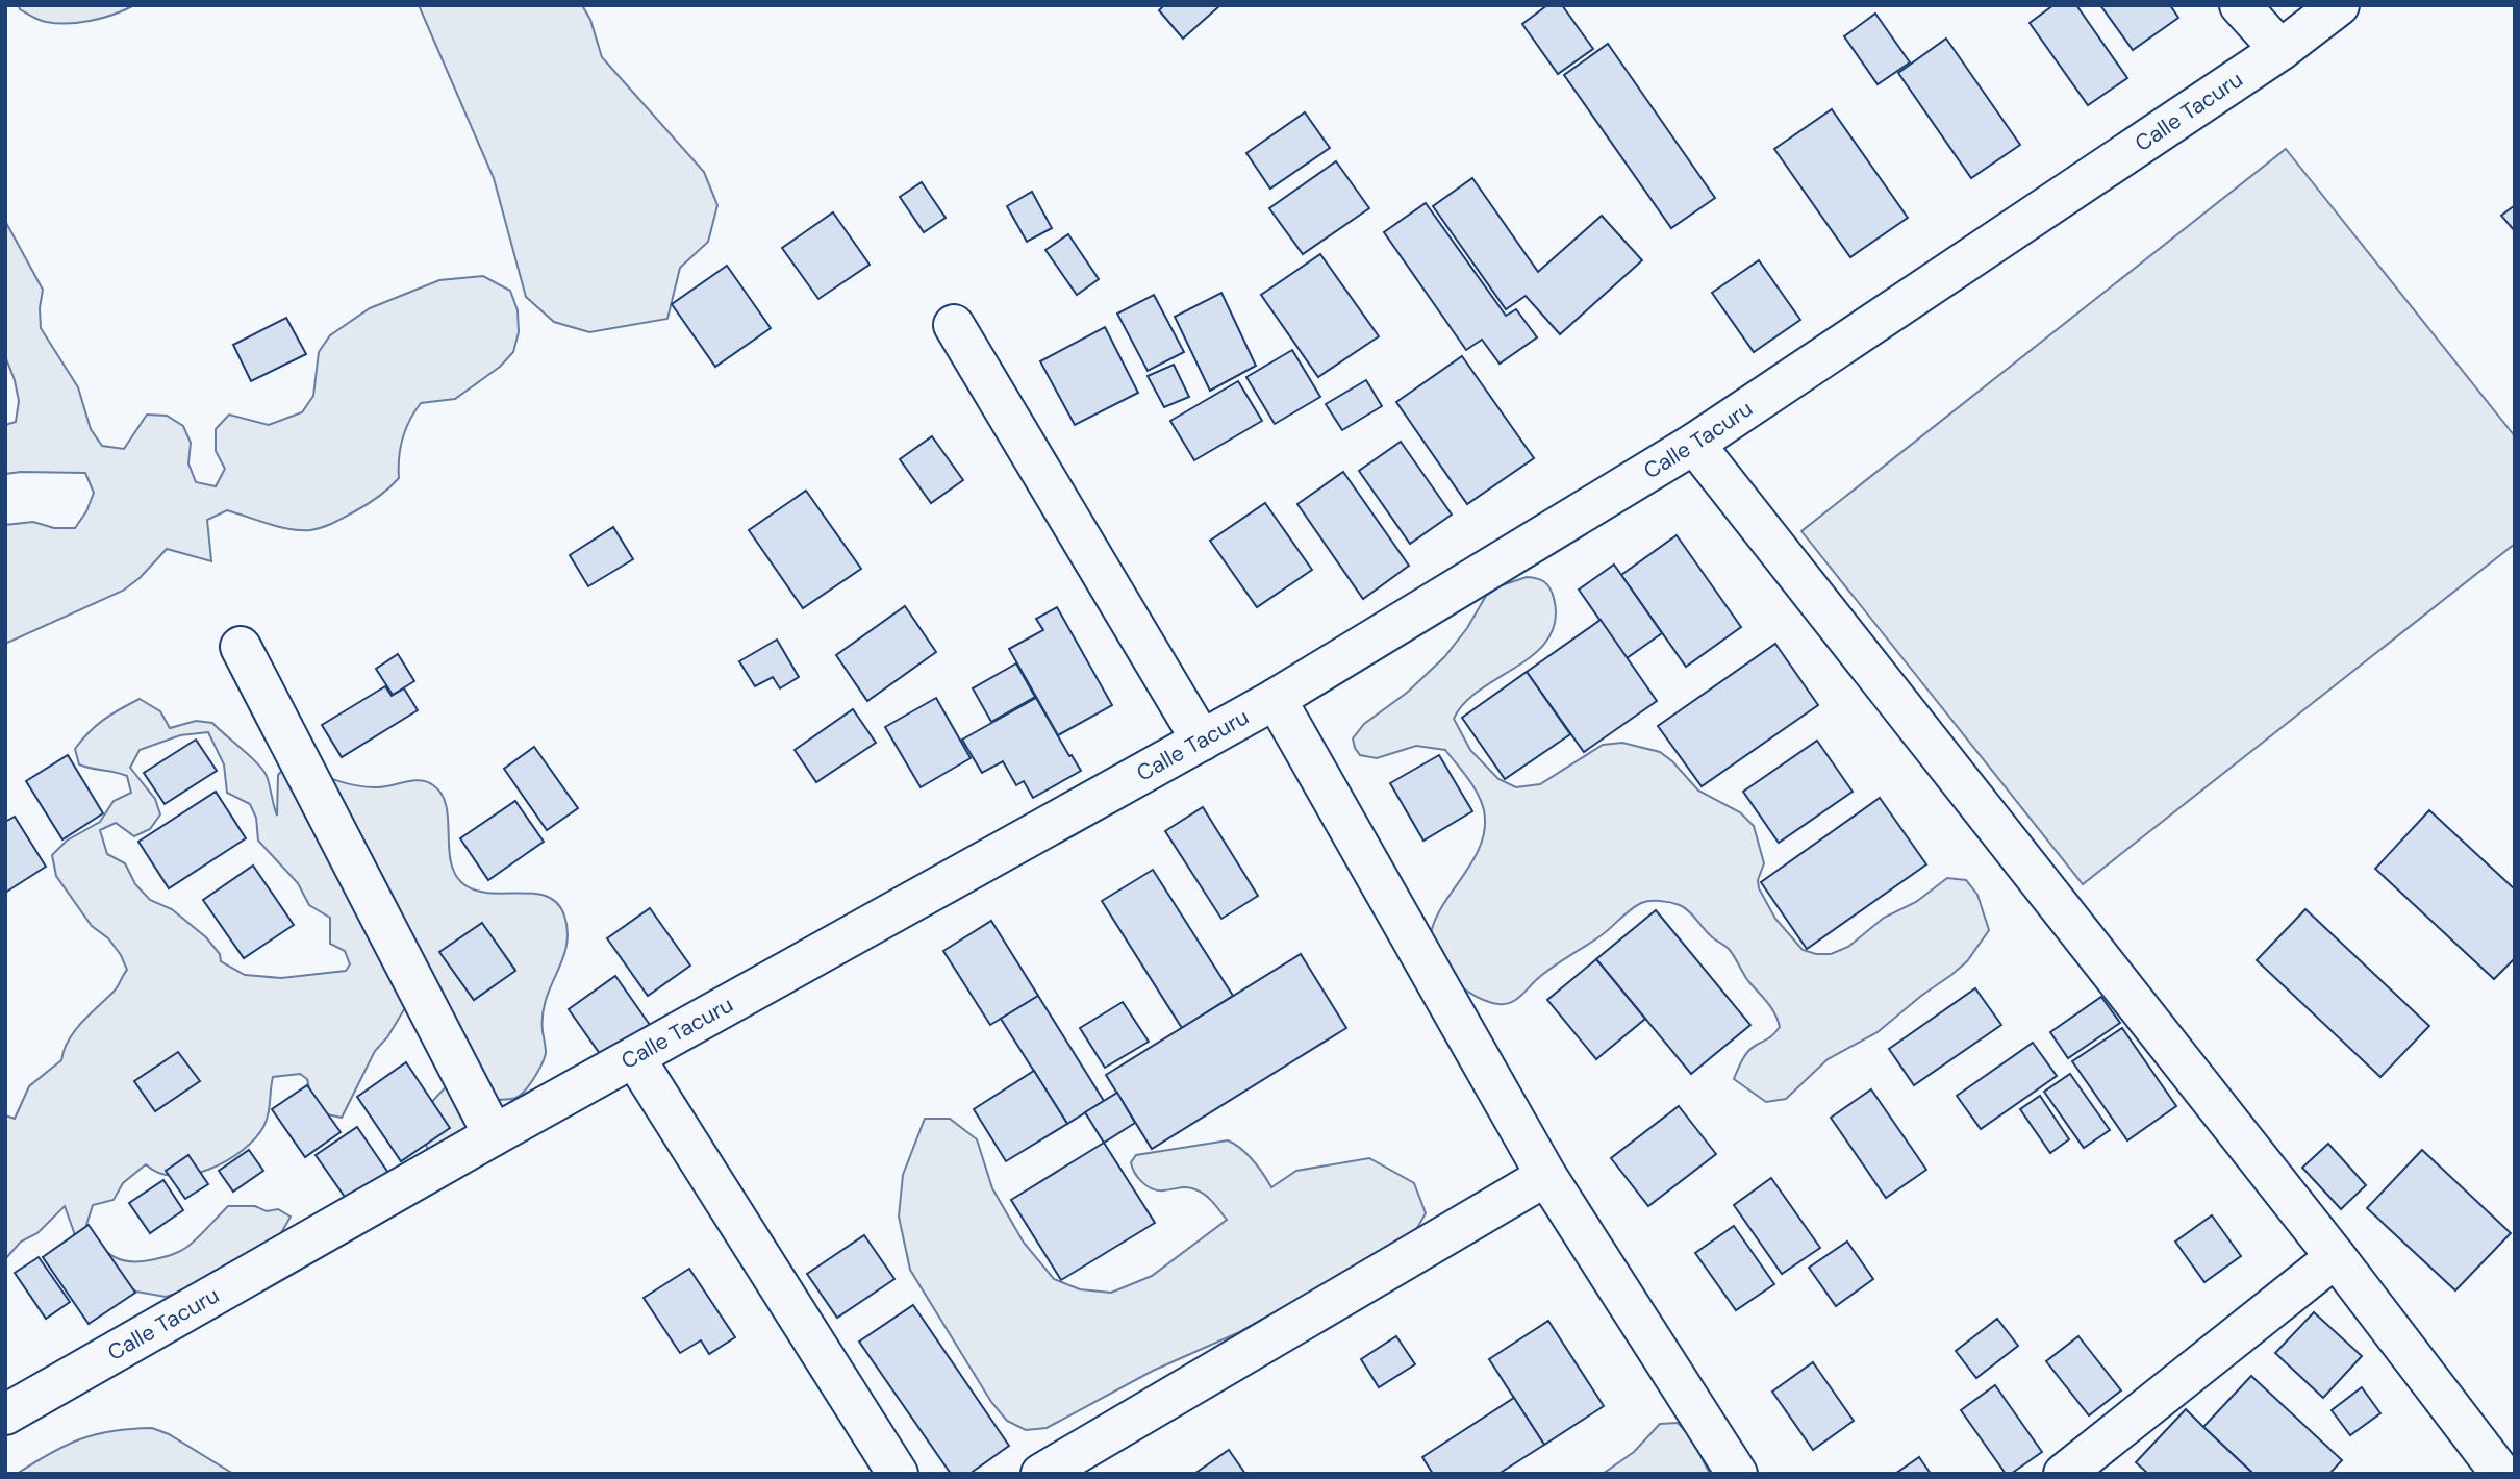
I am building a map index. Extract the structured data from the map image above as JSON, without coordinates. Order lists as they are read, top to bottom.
{
  "streets": {
    "street": ["Calle Tacuru"]
  }
}
